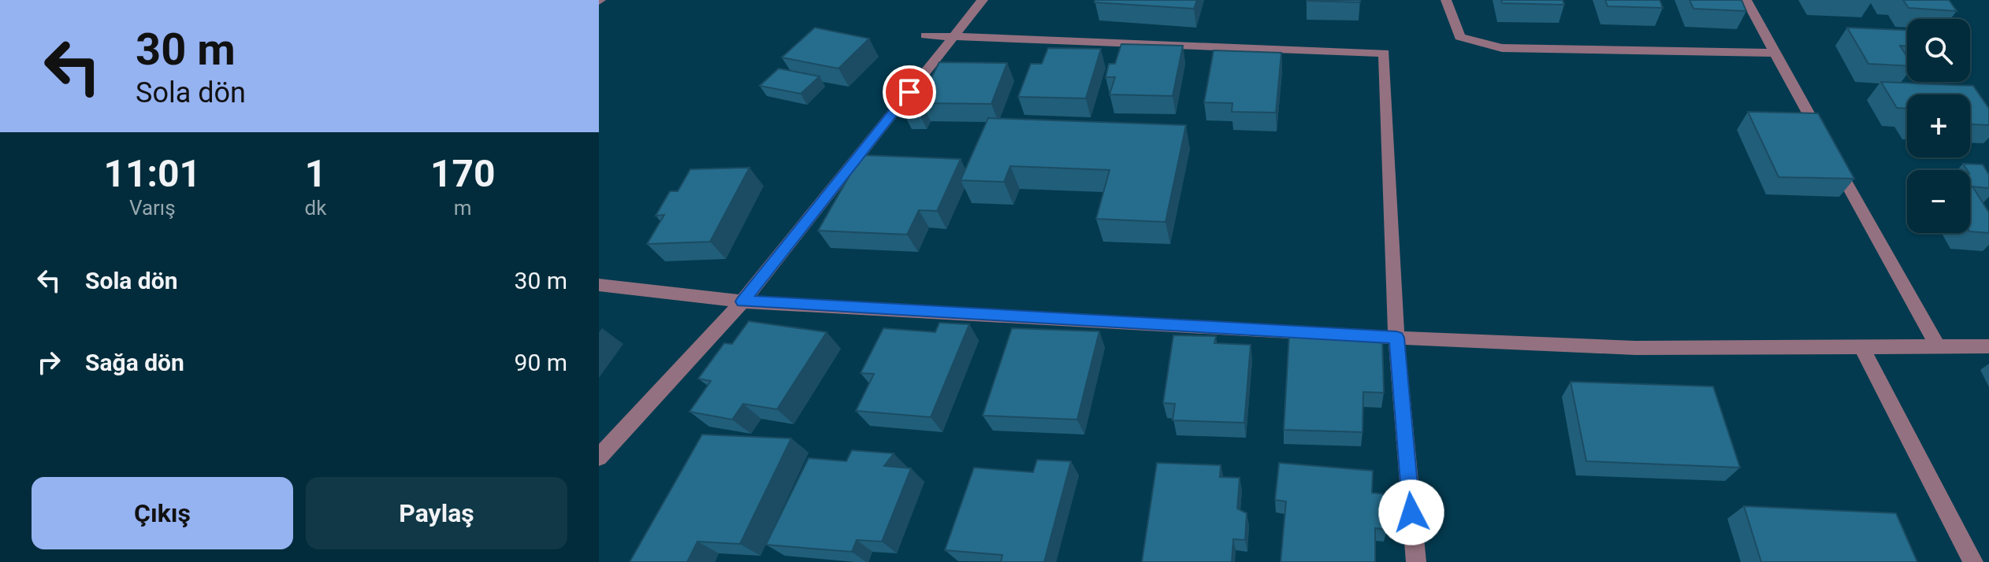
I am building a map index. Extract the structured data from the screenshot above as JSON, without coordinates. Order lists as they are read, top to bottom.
{
  "page": {
    "turn": ["30 m", "Sola dön"],
    "map_buttons": ["+", "−"],
    "eta": [
      "11:01",
      "Varış",
      "1",
      "dk",
      "170",
      "m"
    ],
    "list": [
      {
        "name": "Sola dön",
        "value": "30 m"
      },
      {
        "name": "Sağa dön",
        "value": "90 m"
      }
    ],
    "buttons": ["Çıkış", "Paylaş"]
  }
}
